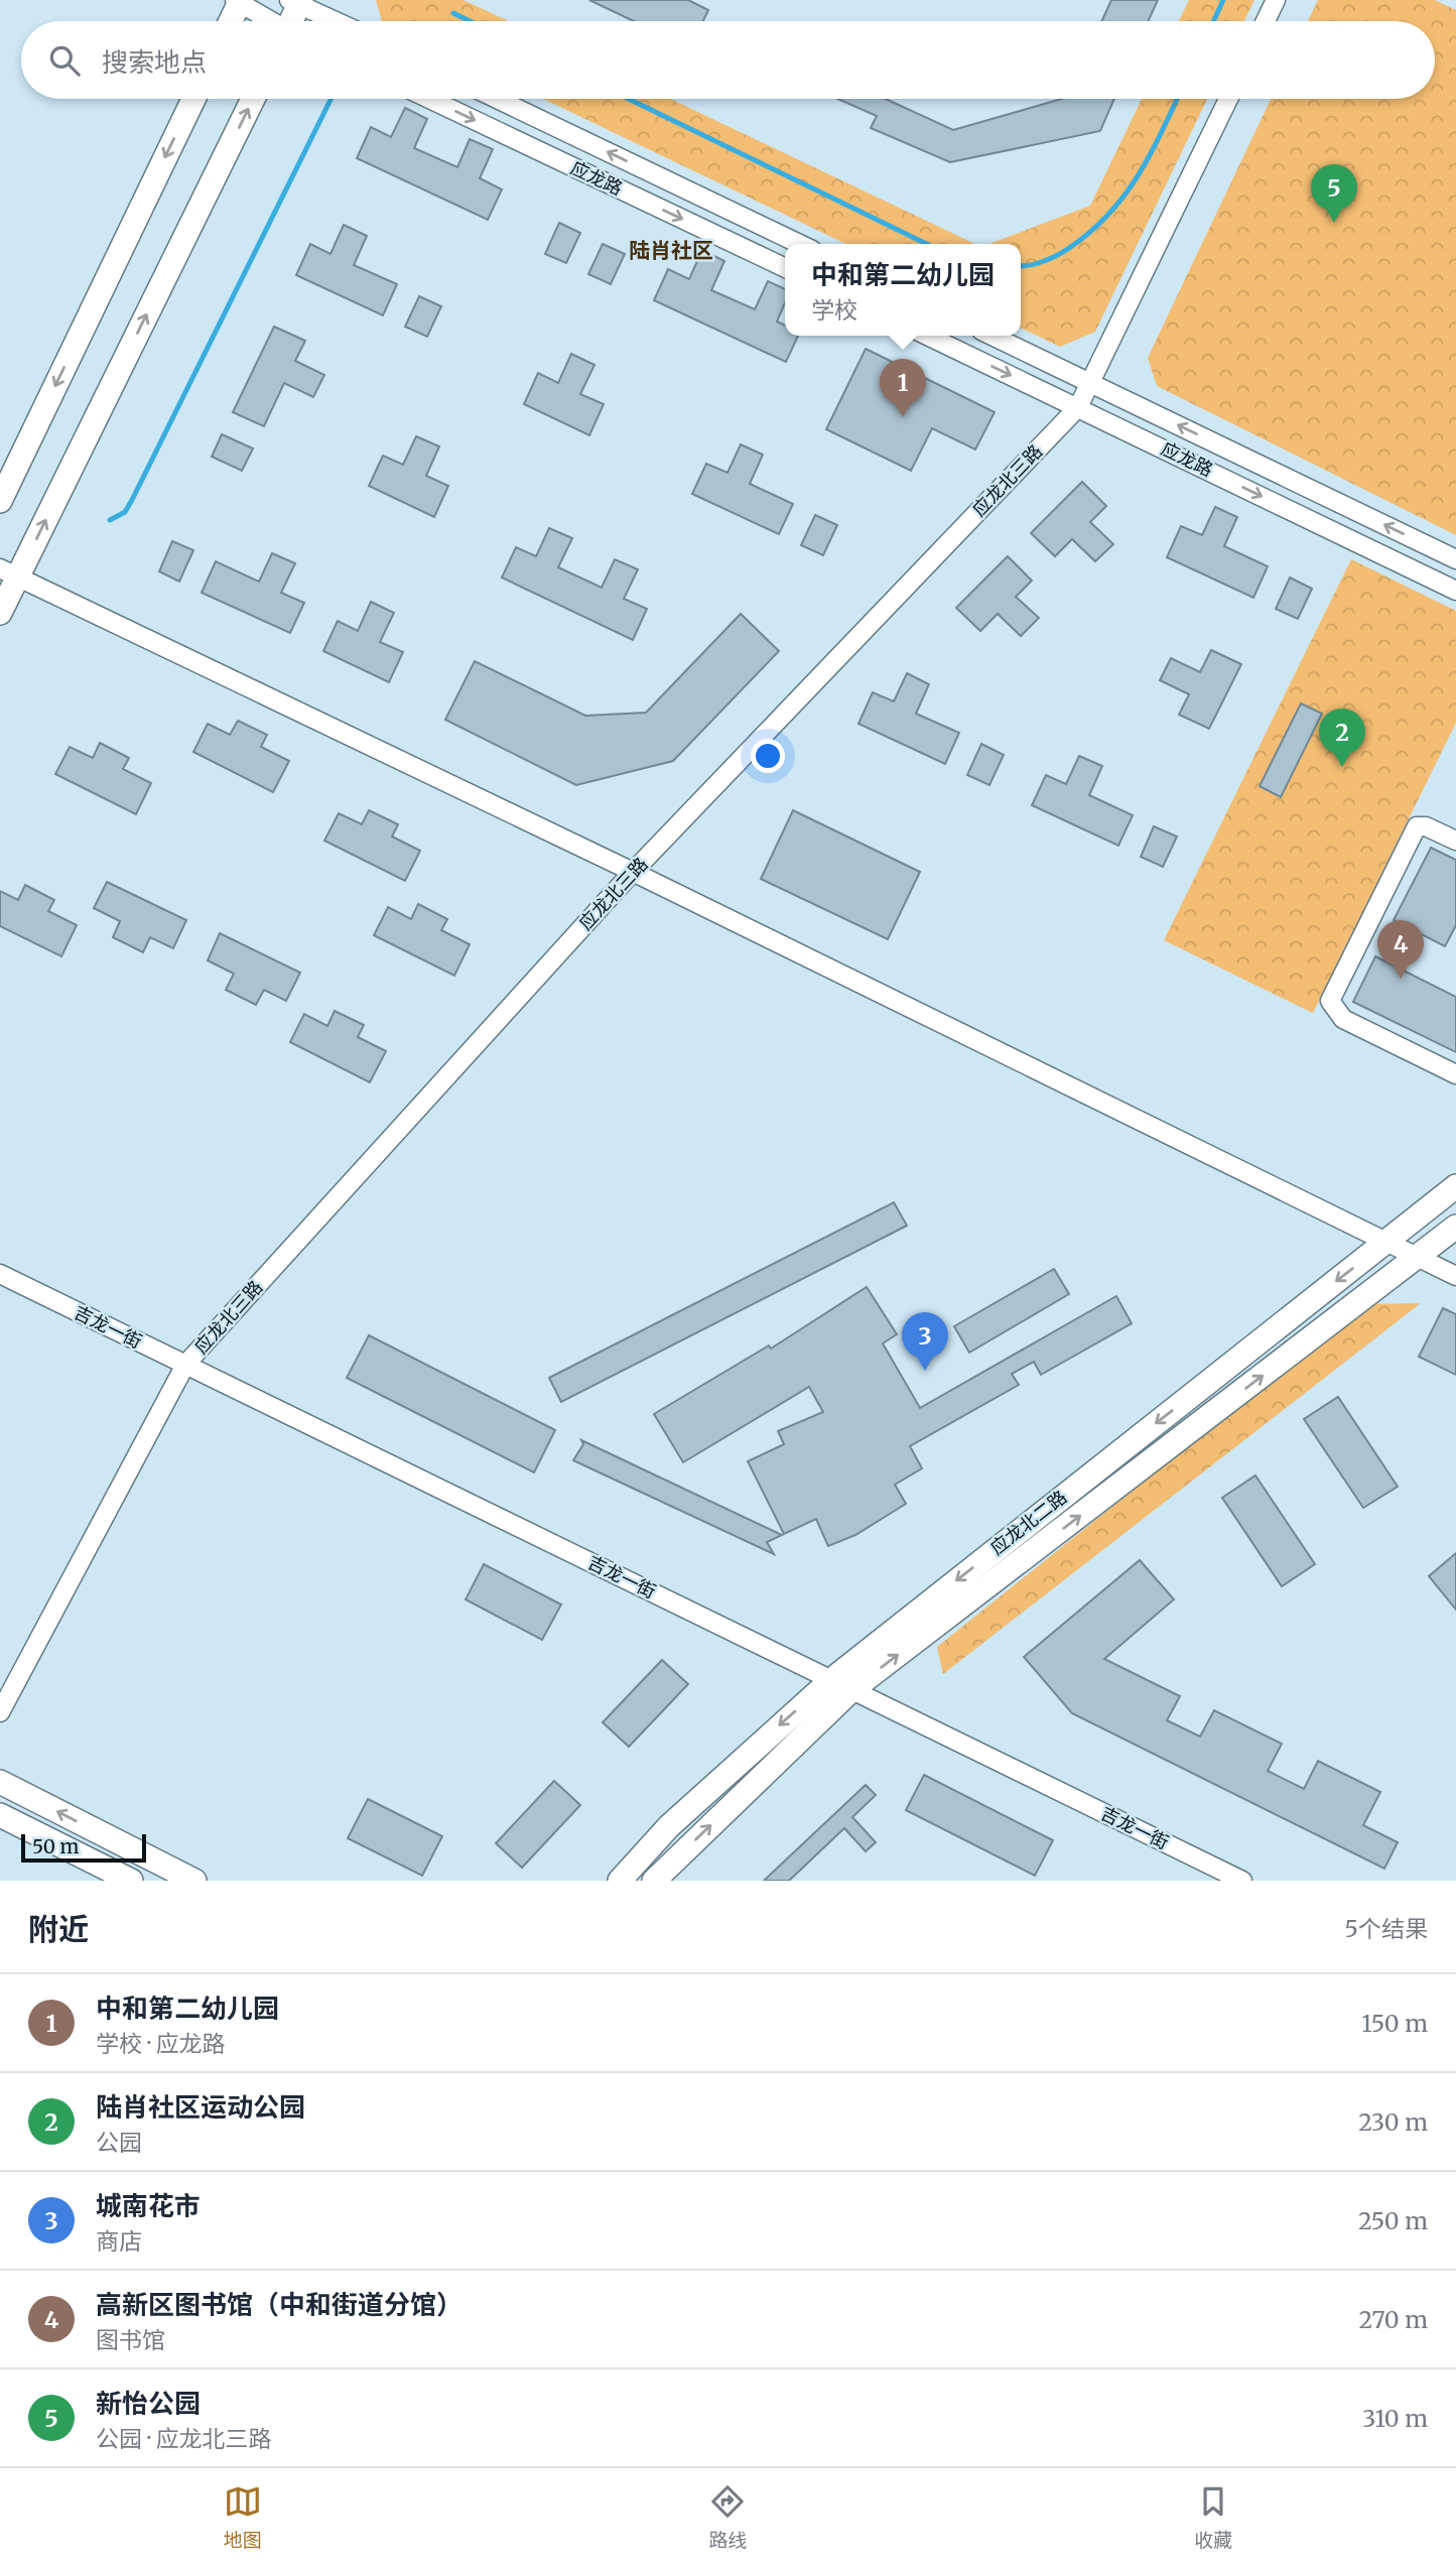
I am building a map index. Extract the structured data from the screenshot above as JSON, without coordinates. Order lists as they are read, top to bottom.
{
  "streets": {
    "main road": ["应龙北二路"],
    "street": ["应龙路", "应龙北三路", "吉龙一街"]
  },
  "crossings": [
    ["应龙路", "应龙北三路"],
    ["应龙北三路", "吉龙一街"],
    ["吉龙一街", "应龙北二路"]
  ],
  "districts": ["陆肖社区"],
  "scale_bar": "50 m",
  "page": {
    "search": "搜索地点",
    "pins": [
      "5",
      "1",
      "2",
      "4",
      "3"
    ],
    "popup": ["中和第二幼儿园", "学校"],
    "scale": "50 m",
    "heading": ["附近", "5个结果"],
    "list": [
      {
        "mark": "1",
        "name": "中和第二幼儿园",
        "note": "学校 · 应龙路",
        "value": "150 m"
      },
      {
        "mark": "2",
        "name": "陆肖社区运动公园",
        "note": "公园",
        "value": "230 m"
      },
      {
        "mark": "3",
        "name": "城南花市",
        "note": "商店",
        "value": "250 m"
      },
      {
        "mark": "4",
        "name": "高新区图书馆（中和街道分馆）",
        "note": "图书馆",
        "value": "270 m"
      },
      {
        "mark": "5",
        "name": "新怡公园",
        "note": "公园 · 应龙北三路",
        "value": "310 m"
      }
    ],
    "nav": ["地图", "路线", "收藏"]
  }
}
